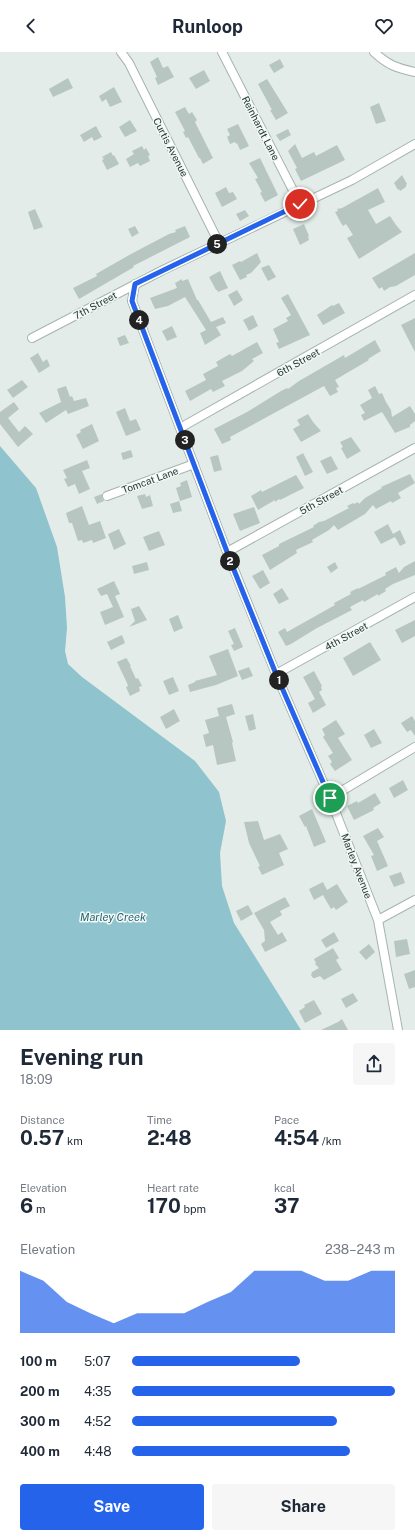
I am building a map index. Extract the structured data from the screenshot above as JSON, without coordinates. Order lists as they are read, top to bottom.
{
  "streets": {
    "street": [
      "Reinhardt Lane",
      "Curtis Avenue",
      "7th Street",
      "6th Street",
      "Tomcat Lane",
      "5th Street",
      "4th Street",
      "Marley Avenue"
    ]
  },
  "crossings": [
    ["Reinhardt Lane", "7th Street"],
    ["Curtis Avenue", "7th Street"],
    ["7th Street", "Marley Avenue"],
    ["6th Street", "Marley Avenue"],
    ["Tomcat Lane", "Marley Avenue"],
    ["5th Street", "Marley Avenue"],
    ["4th Street", "Marley Avenue"]
  ],
  "water": ["Marley Creek"],
  "page": {
    "header": "Runloop",
    "pins": [
      "5",
      "4",
      "3",
      "2",
      "1"
    ],
    "heading": ["Evening run", "18:09"],
    "stats": [
      ["Distance", "0.57 km"],
      ["Time", "2:48"],
      ["Pace", "4:54 /km"],
      ["Elevation", "6 m"],
      ["Heart rate", "170 bpm"],
      ["kcal", "37"]
    ],
    "chart": ["Elevation", "238–243 m"],
    "list": [
      {
        "name": "100 m",
        "note": "5:07"
      },
      {
        "name": "200 m",
        "note": "4:35"
      },
      {
        "name": "300 m",
        "note": "4:52"
      },
      {
        "name": "400 m",
        "note": "4:48"
      }
    ],
    "buttons": ["Save", "Share"]
  }
}
